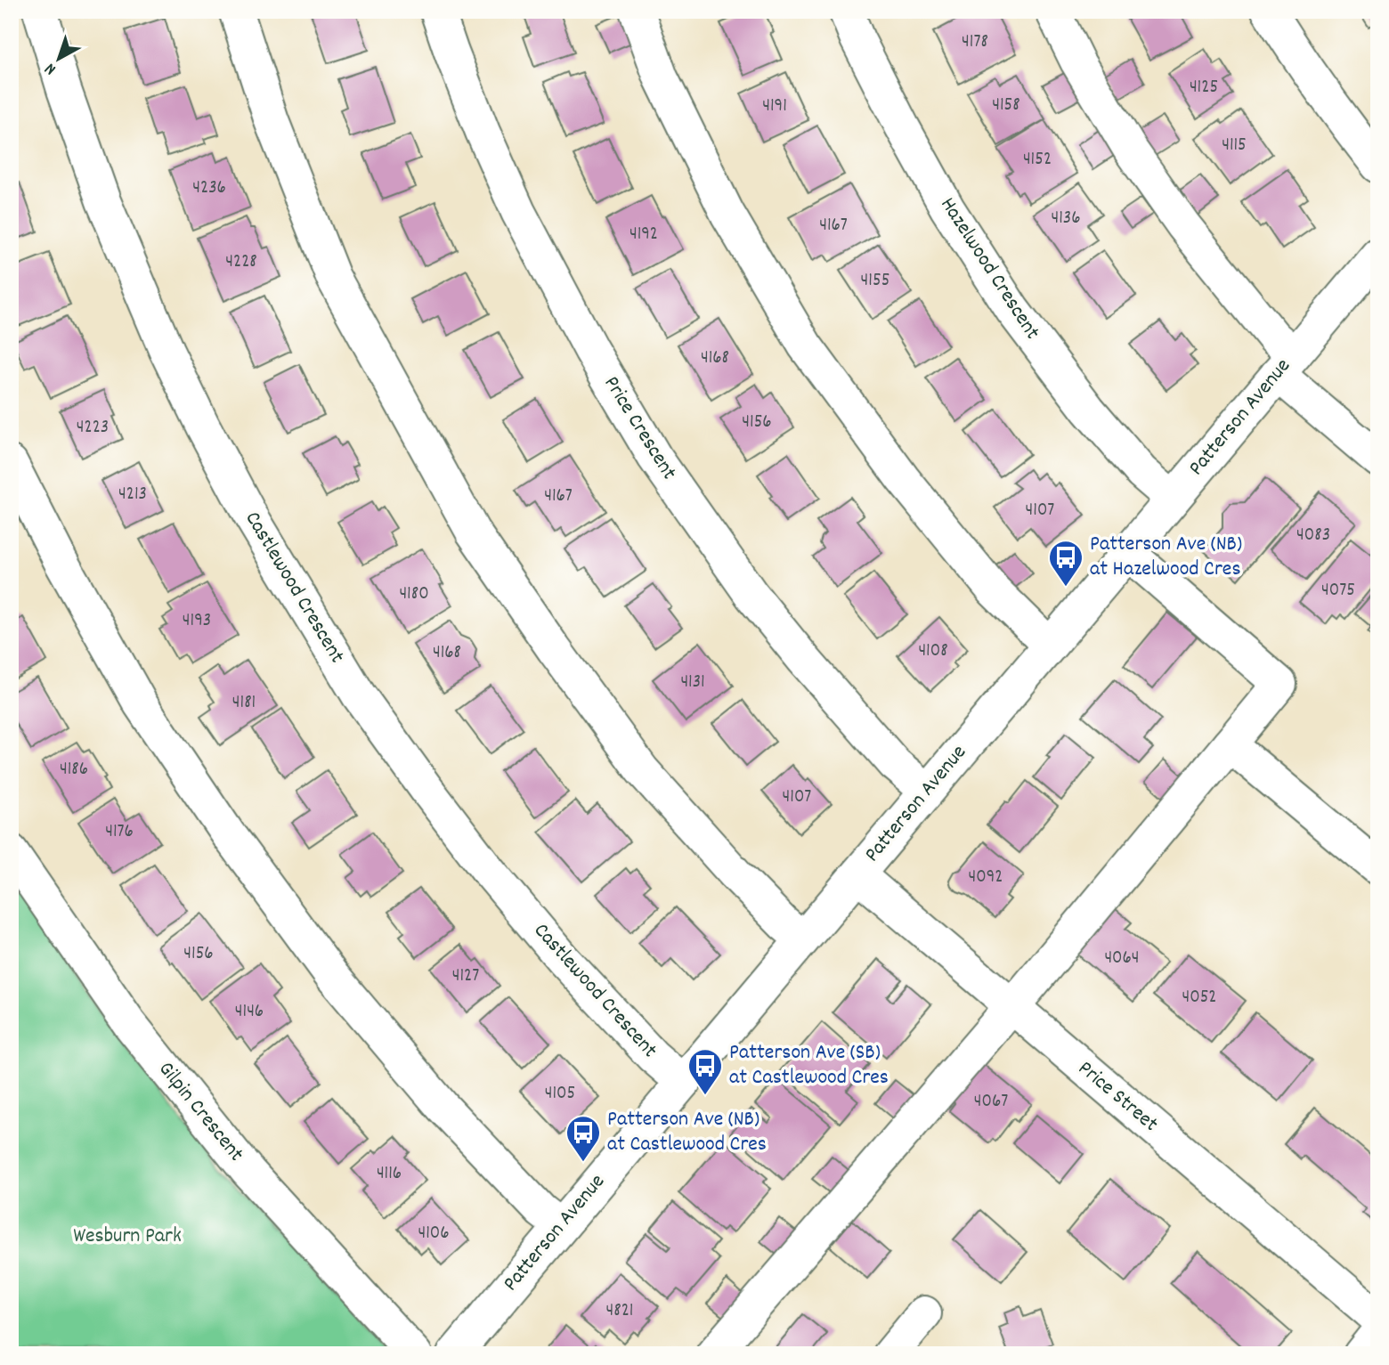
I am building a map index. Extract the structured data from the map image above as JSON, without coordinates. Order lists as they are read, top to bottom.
{
  "streets": {
    "street": [
      "Hazelwood Crescent",
      "Patterson Avenue",
      "Price Crescent",
      "Castlewood Crescent",
      "Price Street",
      "Gilpin Crescent"
    ]
  },
  "crossings": [
    ["Hazelwood Crescent", "Patterson Avenue"],
    ["Patterson Avenue", "Price Crescent"],
    ["Patterson Avenue", "Castlewood Crescent"],
    ["Patterson Avenue", "Price Street"]
  ],
  "parks": ["Wesburn Park"],
  "places": {
    "bus stop": ["Patterson Ave (NB) at Hazelwood Cres", "Patterson Ave (SB) at Castlewood Cres", "Patterson Ave (NB) at Castlewood Cres"]
  },
  "house_numbers": [
    "4178",
    "4125",
    "4158",
    "4191",
    "4115",
    "4152",
    "4236",
    "4136",
    "4167",
    "4192",
    "4228",
    "4155",
    "4168",
    "4156",
    "4223",
    "4213",
    "4167",
    "4107",
    "4083",
    "4075",
    "4180",
    "4193",
    "4108",
    "4168",
    "4131",
    "4181",
    "4186",
    "4107",
    "4176",
    "4092",
    "4156",
    "4064",
    "4127",
    "4052",
    "4146",
    "4105",
    "4067",
    "4116",
    "4106",
    "4821"
  ],
  "north": "bottom left"
}
